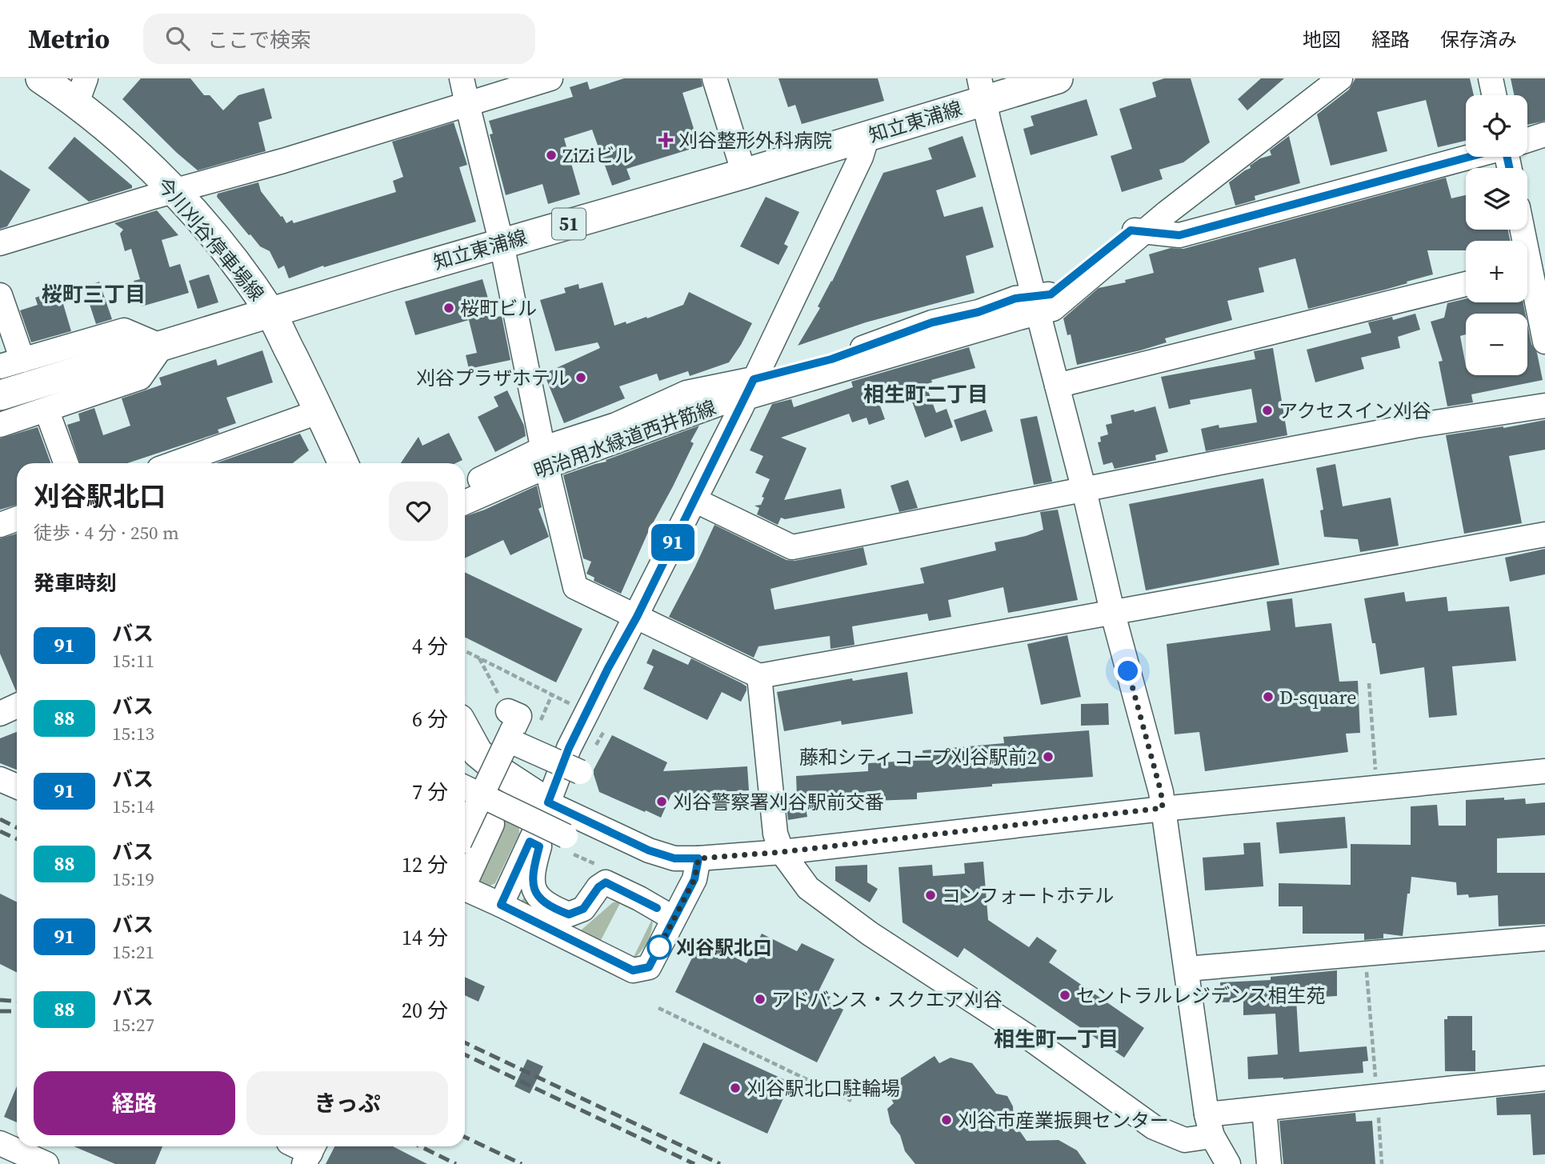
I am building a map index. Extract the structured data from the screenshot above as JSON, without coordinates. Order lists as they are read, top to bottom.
{
  "streets": {
    "main road": ["知立東浦線", "51", "今川刈谷停車場線"],
    "street": ["明治用水緑道西井筋線"]
  },
  "crossings": [
    ["知立東浦線", "今川刈谷停車場線"]
  ],
  "districts": ["桜町三丁目", "相生町二丁目", "相生町一丁目"],
  "places": {
    "health": ["刈谷整形外科病院"],
    "other": [
      "ZiZiビル",
      "桜町ビル",
      "刈谷プラザホテル",
      "アクセスイン刈谷",
      "D-square",
      "藤和シティコープ刈谷駅前2",
      "刈谷警察署刈谷駅前交番",
      "コンフォートホテル",
      "刈谷駅北口",
      "セントラルレジデンス相生苑",
      "アドバンス・スクエア刈谷",
      "刈谷駅北口駐輪場",
      "刈谷市産業振興センター"
    ]
  },
  "lines": ["bus line 91"],
  "page": {
    "header": "Metrio",
    "search": "ここで検索",
    "nav": ["地図", "経路", "保存済み"],
    "on_map": "91",
    "map_buttons": ["+", "−"],
    "heading": [
      ["刈谷駅北口", "徒歩 · 4 分 · 250 m"],
      "発車時刻"
    ],
    "list": [
      {
        "mark": "91",
        "name": "バス",
        "note": "15:11",
        "value": "4 分"
      },
      {
        "mark": "88",
        "name": "バス",
        "note": "15:13",
        "value": "6 分"
      },
      {
        "mark": "91",
        "name": "バス",
        "note": "15:14",
        "value": "7 分"
      },
      {
        "mark": "88",
        "name": "バス",
        "note": "15:19",
        "value": "12 分"
      },
      {
        "mark": "91",
        "name": "バス",
        "note": "15:21",
        "value": "14 分"
      },
      {
        "mark": "88",
        "name": "バス",
        "note": "15:27",
        "value": "20 分"
      }
    ],
    "buttons": ["経路", "きっぷ"]
  }
}
